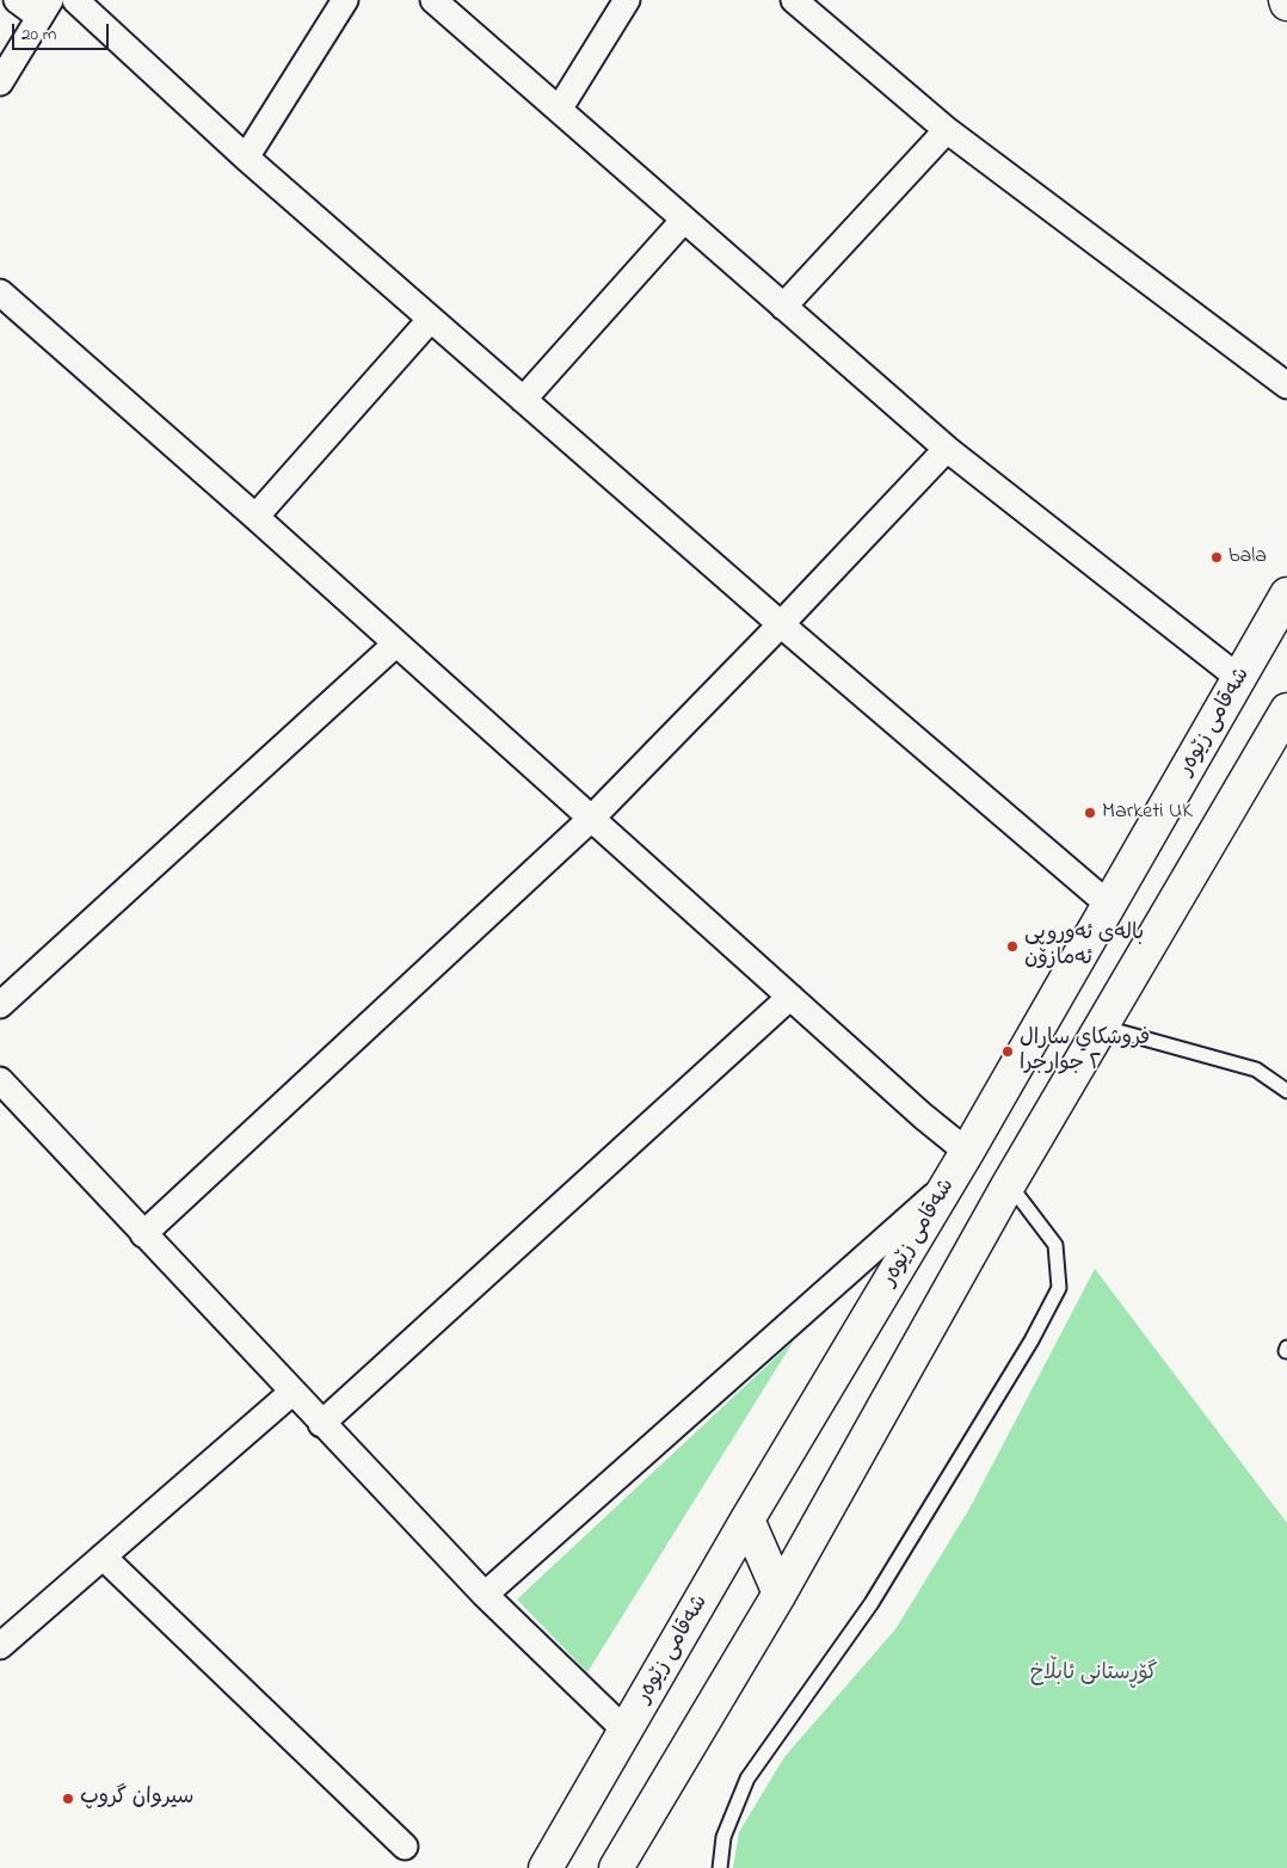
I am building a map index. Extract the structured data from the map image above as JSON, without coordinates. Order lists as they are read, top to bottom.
{
  "streets": {
    "main road": ["شەقامی زێوەر"]
  },
  "parks": ["گۆڕستانی ئابڵاخ"],
  "places": [
    "bala",
    "Marketi UK",
    "بالەی ئەوروپی ئەمازۆن",
    "فروشكاي سارال ٢ جوارجرا",
    "سیروان گروپ"
  ],
  "scale_bar": "20 m"
}
